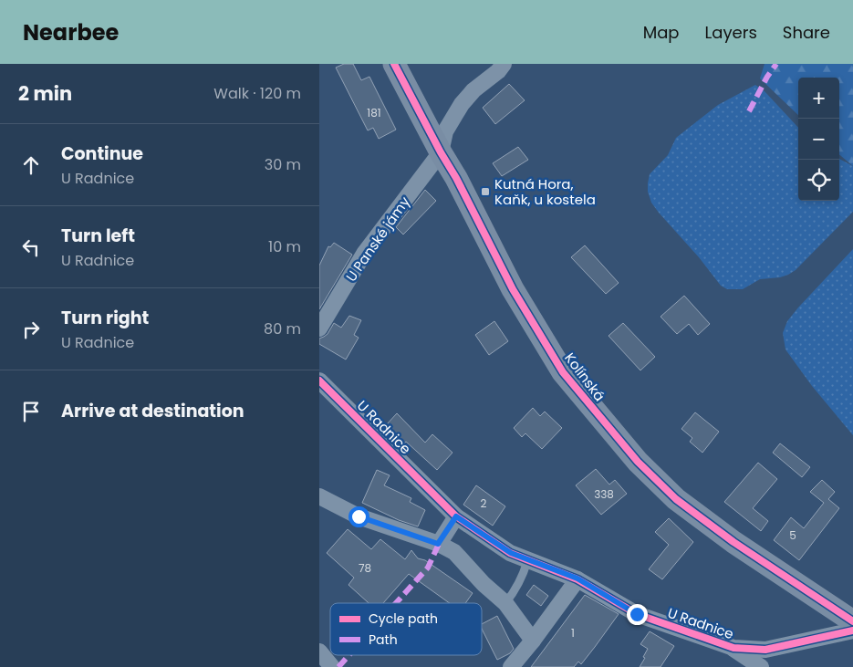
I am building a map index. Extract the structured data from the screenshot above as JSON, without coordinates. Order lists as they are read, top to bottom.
{
  "streets": {
    "street": ["U Panské jámy", "Kolínská", "U Radnice"]
  },
  "crossings": [
    ["U Panské jámy", "Kolínská"]
  ],
  "places": {
    "transit": ["Kutná Hora, Kaňk, u kostela"]
  },
  "house_numbers": [
    "181",
    "338",
    "2",
    "5",
    "78",
    "1"
  ],
  "legend": ["Cycle path", "Path"],
  "page": {
    "header": "Nearbee",
    "nav": ["Map", "Layers", "Share"],
    "heading": ["2 min", "Walk · 120 m"],
    "map_buttons": ["+", "−"],
    "list": [
      ["Continue", "U Radnice", "30 m"],
      ["Turn left", "U Radnice", "10 m"],
      ["Turn right", "U Radnice", "80 m"],
      "Arrive at destination"
    ]
  }
}
